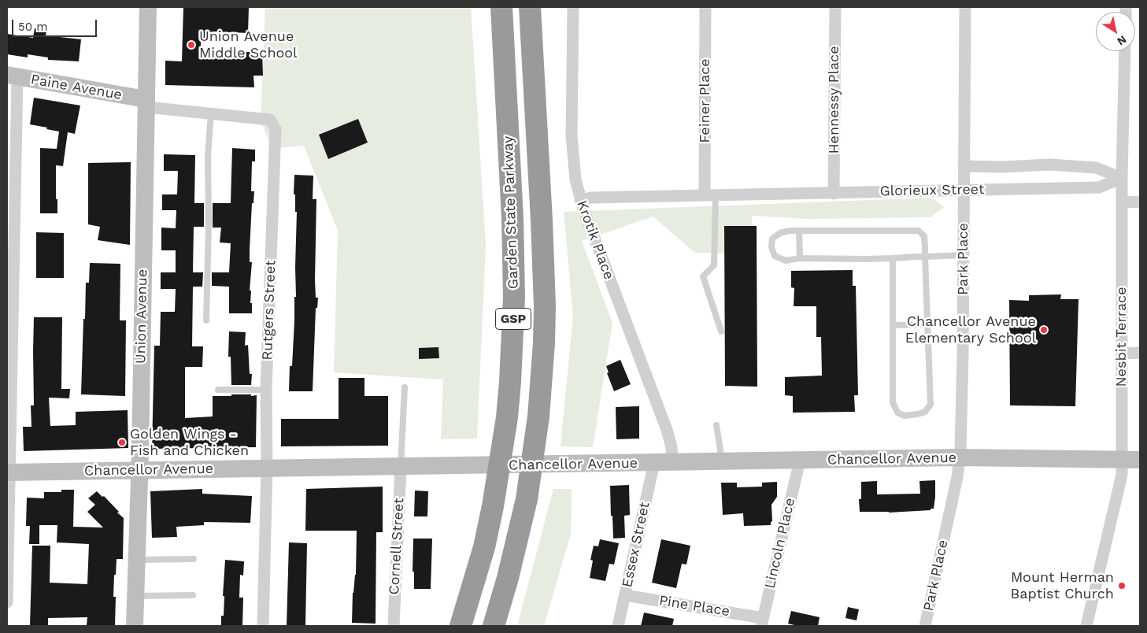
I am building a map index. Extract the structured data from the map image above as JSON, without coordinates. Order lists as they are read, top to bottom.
{
  "streets": {
    "highway": ["Garden State Parkway", "GSP"],
    "main road": ["Paine Avenue", "Union Avenue", "Chancellor Avenue"],
    "street": [
      "Hennessy Place",
      "Feiner Place",
      "Glorieux Street",
      "Krotik Place",
      "Park Place",
      "Rutgers Street",
      "Nesbit Terrace",
      "Lincoln Place",
      "Essex Street",
      "Cornell Street",
      "Pine Place"
    ]
  },
  "crossings": [
    ["Paine Avenue", "Rutgers Street"],
    ["Paine Avenue", "Union Avenue"],
    ["Hennessy Place", "Glorieux Street"],
    ["Feiner Place", "Glorieux Street"],
    ["Glorieux Street", "Krotik Place"],
    ["Glorieux Street", "Park Place"],
    ["Glorieux Street", "Nesbit Terrace"],
    ["Krotik Place", "Chancellor Avenue"],
    ["Park Place", "Chancellor Avenue"],
    ["Rutgers Street", "Union Avenue"],
    ["Rutgers Street", "Chancellor Avenue"],
    ["Union Avenue", "Chancellor Avenue"],
    ["Nesbit Terrace", "Chancellor Avenue"],
    ["Chancellor Avenue", "Lincoln Place"],
    ["Chancellor Avenue", "Essex Street"],
    ["Chancellor Avenue", "Cornell Street"],
    ["Lincoln Place", "Pine Place"],
    ["Essex Street", "Pine Place"]
  ],
  "places": [
    "Union Avenue Middle School",
    "Chancellor Avenue Elementary School",
    "Golden Wings - Fish and Chicken",
    "Mount Herman Baptist Church"
  ],
  "scale_bar": "50 m",
  "north": "bottom right"
}
